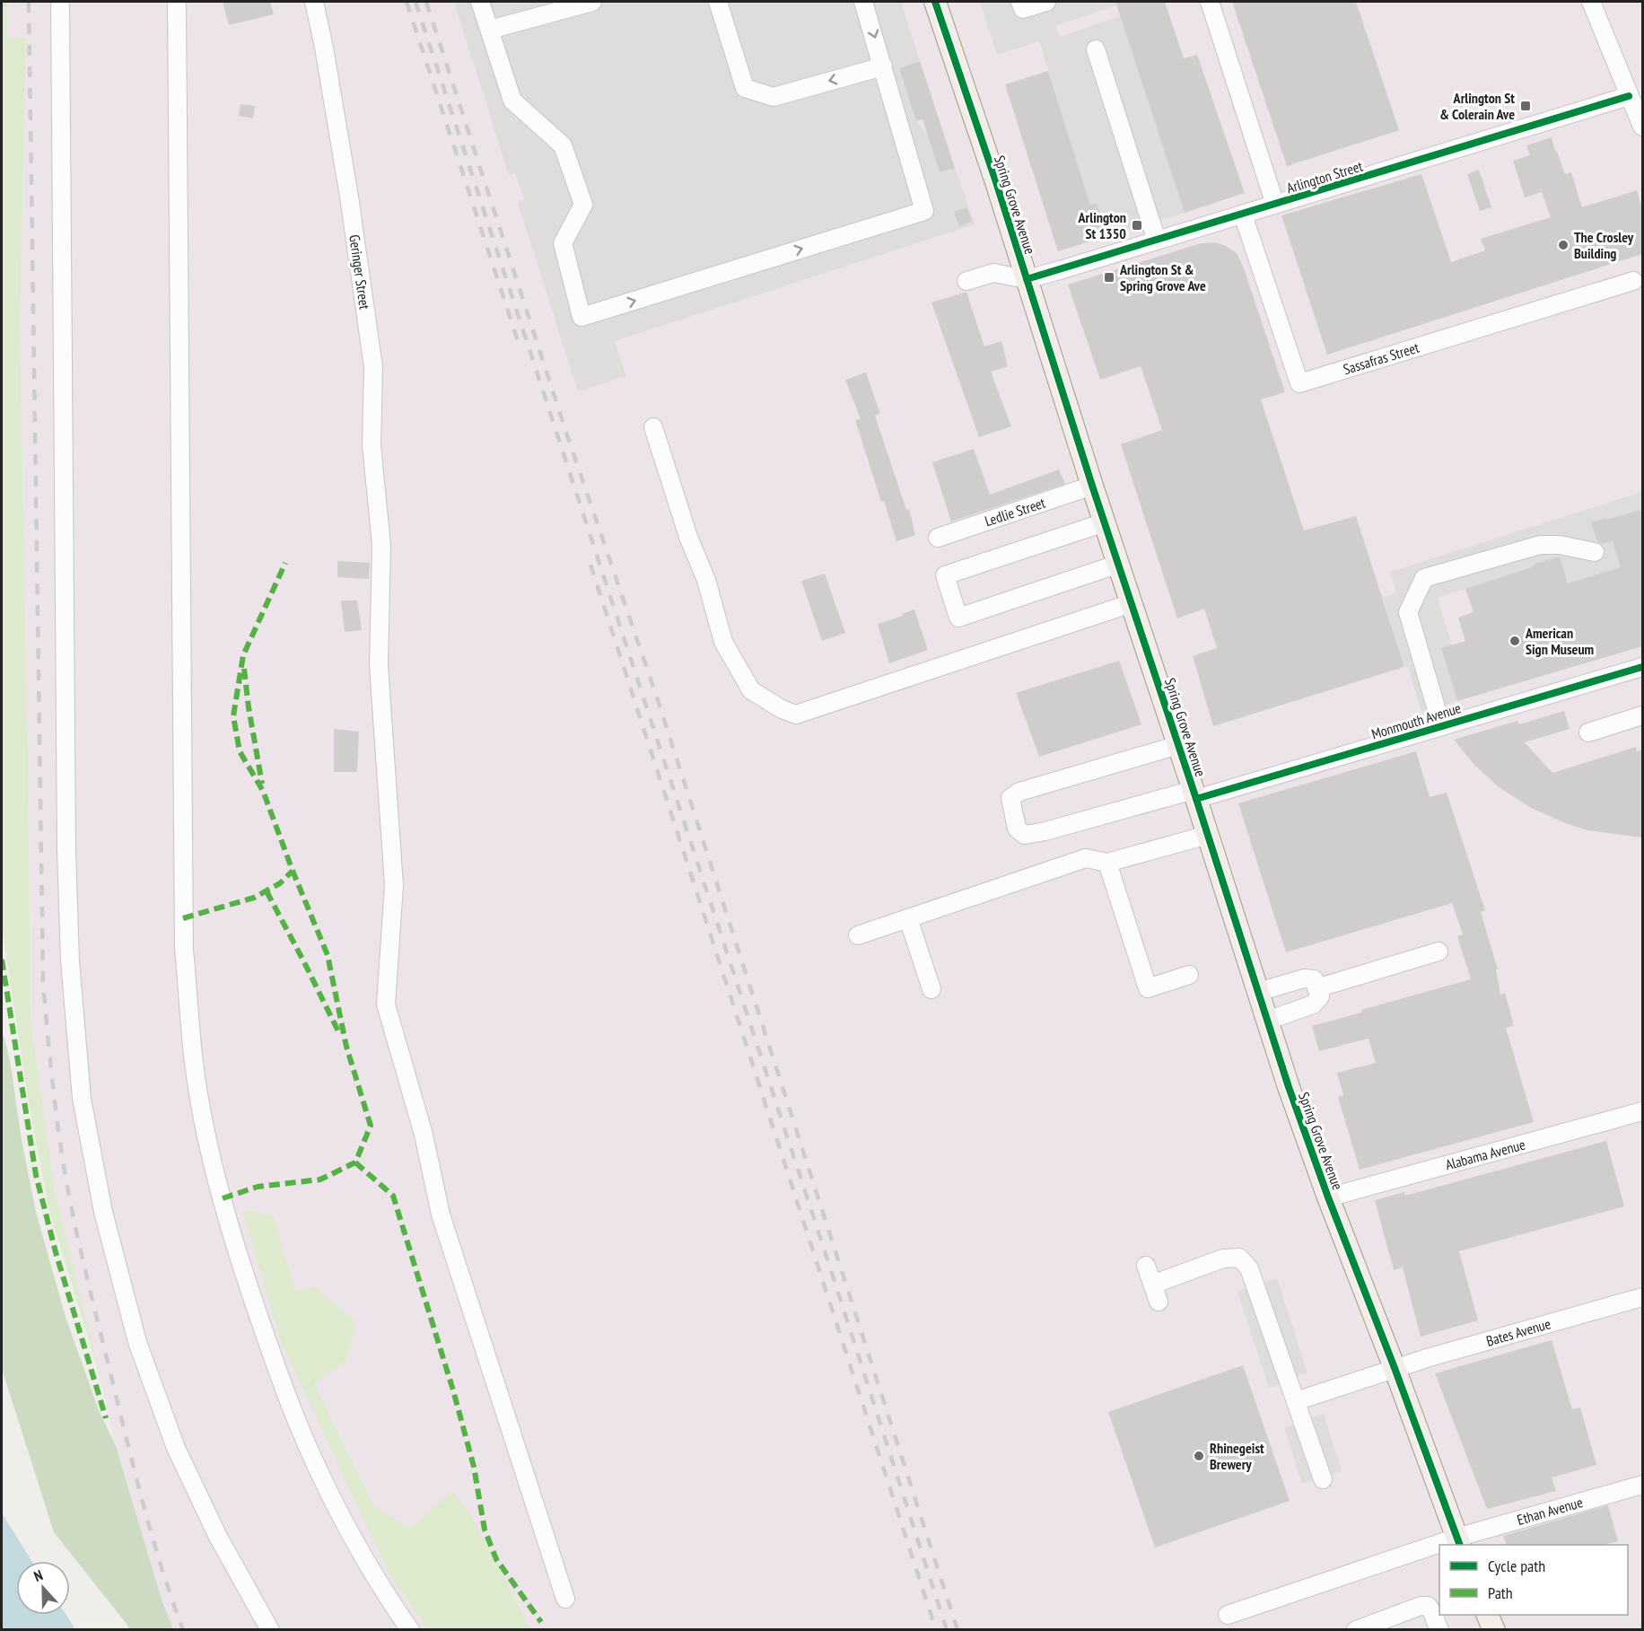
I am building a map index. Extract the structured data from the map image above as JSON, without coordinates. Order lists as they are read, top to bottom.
{
  "streets": {
    "main road": ["Spring Grove Avenue"],
    "street": [
      "Arlington Street",
      "Geringer Street",
      "Sassafras Street",
      "Ledlie Street",
      "Monmouth Avenue",
      "Alabama Avenue",
      "Bates Avenue",
      "Ethan Avenue"
    ]
  },
  "crossings": [
    ["Arlington Street", "Spring Grove Avenue"],
    ["Arlington Street", "Sassafras Street"],
    ["Spring Grove Avenue", "Ledlie Street"],
    ["Spring Grove Avenue", "Monmouth Avenue"],
    ["Spring Grove Avenue", "Alabama Avenue"],
    ["Spring Grove Avenue", "Bates Avenue"],
    ["Spring Grove Avenue", "Ethan Avenue"]
  ],
  "places": {
    "transit": ["Arlington St & Colerain Ave", "Arlington St 1350", "Arlington St & Spring Grove Ave"],
    "other": ["The Crosley Building", "American Sign Museum", "Rhinegeist Brewery"]
  },
  "legend": ["Cycle path", "Path"],
  "north": "top"
}
